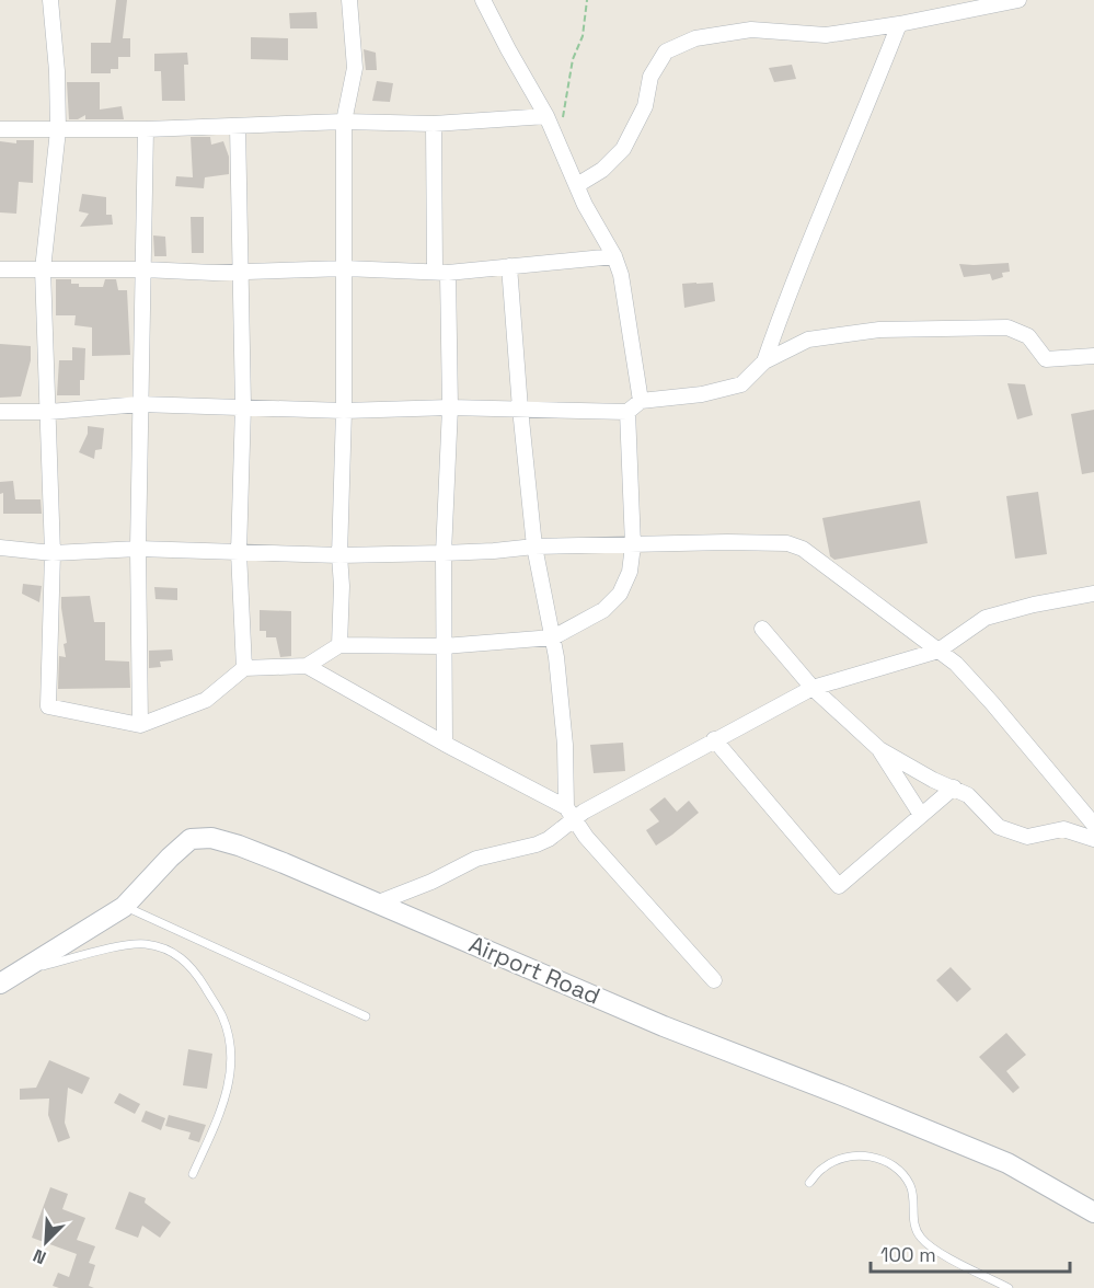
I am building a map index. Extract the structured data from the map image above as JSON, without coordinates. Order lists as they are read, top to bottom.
{
  "streets": {
    "street": ["Airport Road"]
  },
  "scale_bar": "100 m",
  "north": "bottom left"
}
